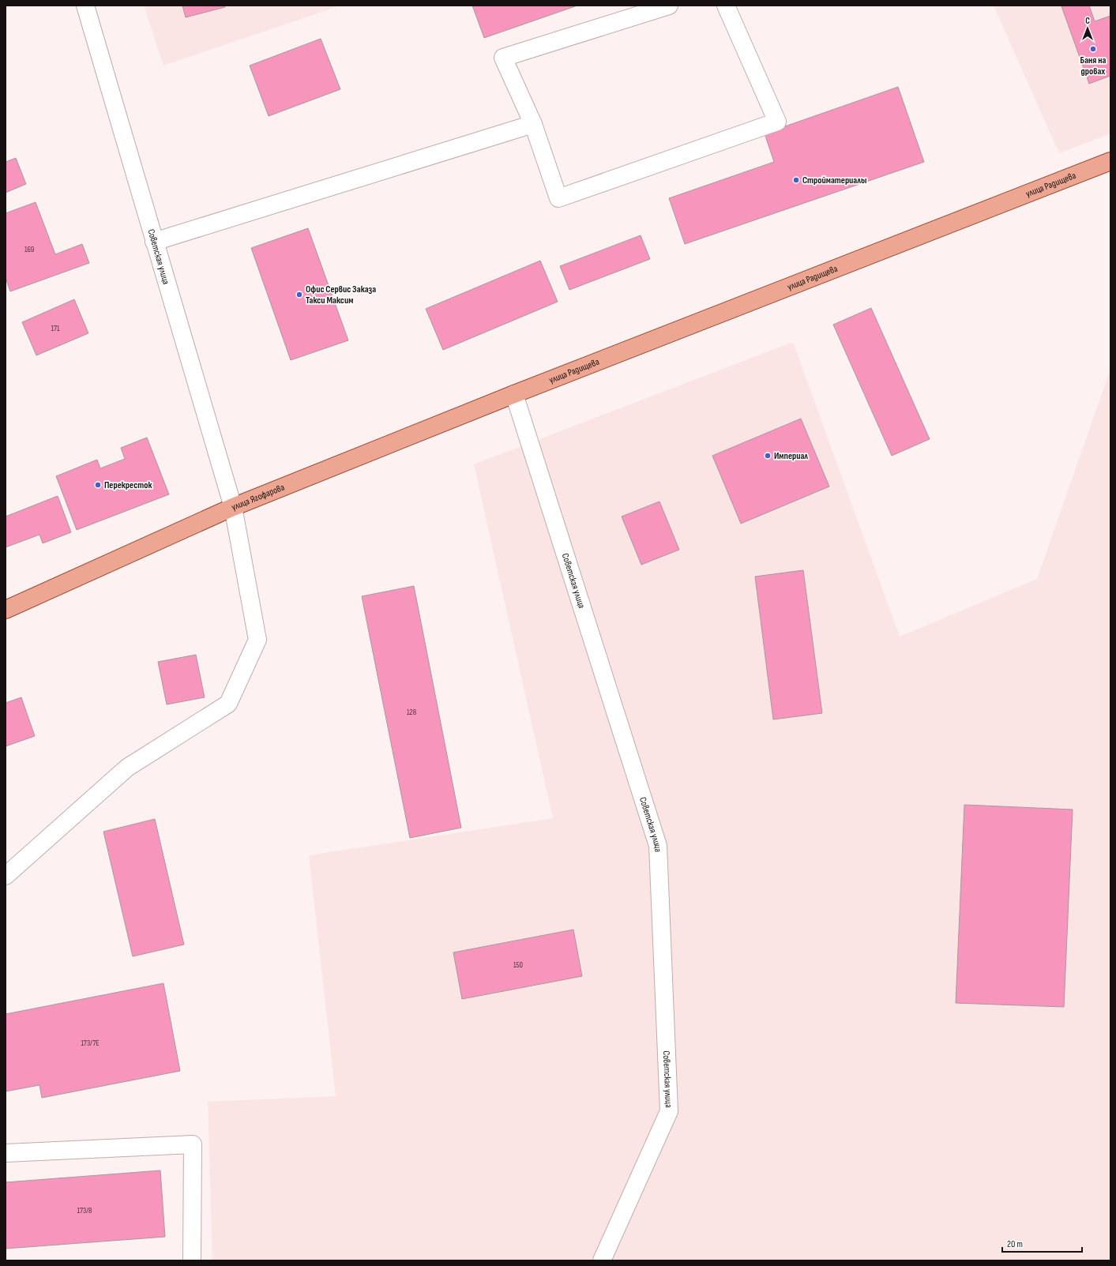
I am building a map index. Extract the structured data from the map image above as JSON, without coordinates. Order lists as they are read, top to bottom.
{
  "streets": {
    "main road": ["улица Радищева", "улица Ягофарова"],
    "street": ["Советская улица"]
  },
  "crossings": [
    ["улица Радищева", "Советская улица"],
    ["улица Радищева", "улица Ягофарова"],
    ["Советская улица", "улица Ягофарова"]
  ],
  "places": [
    "Баня на дровах",
    "Стройматериалы",
    "Офис Сервис Заказа Такси Максим",
    "Империал",
    "Перекресток"
  ],
  "house_numbers": [
    "169",
    "171",
    "128",
    "150",
    "173/7Е",
    "173/8"
  ],
  "scale_bar": "20 m",
  "north": "top"
}
